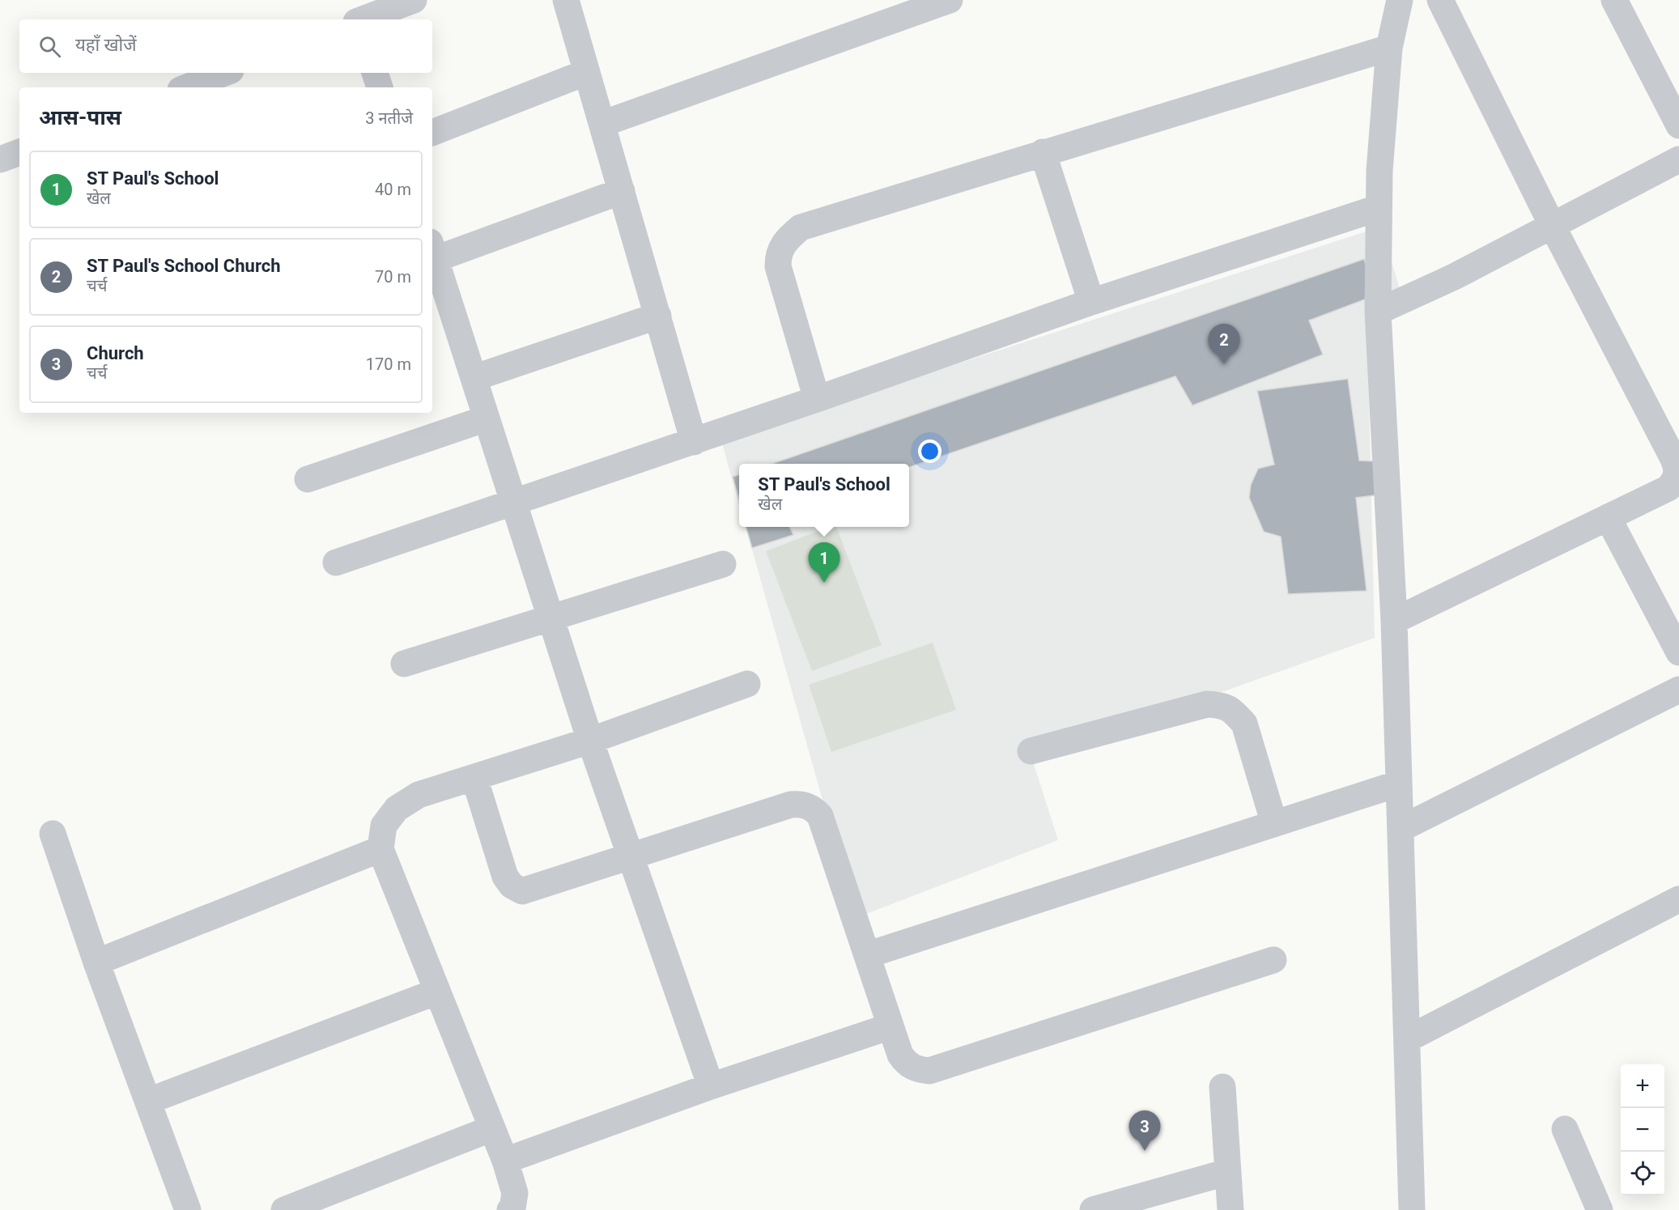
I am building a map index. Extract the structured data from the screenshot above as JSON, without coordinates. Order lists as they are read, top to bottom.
{
  "page": {
    "search": "यहाँ खोजें",
    "heading": ["आस-पास", "3 नतीजे"],
    "list": [
      {
        "mark": "1",
        "name": "ST Paul's School",
        "note": "खेल",
        "value": "40 m"
      },
      {
        "mark": "2",
        "name": "ST Paul's School Church",
        "note": "चर्च",
        "value": "70 m"
      },
      {
        "mark": "3",
        "name": "Church",
        "note": "चर्च",
        "value": "170 m"
      }
    ],
    "pins": ["2", "1", "3"],
    "popup": ["ST Paul's School", "खेल"],
    "map_buttons": ["+", "−"]
  }
}
